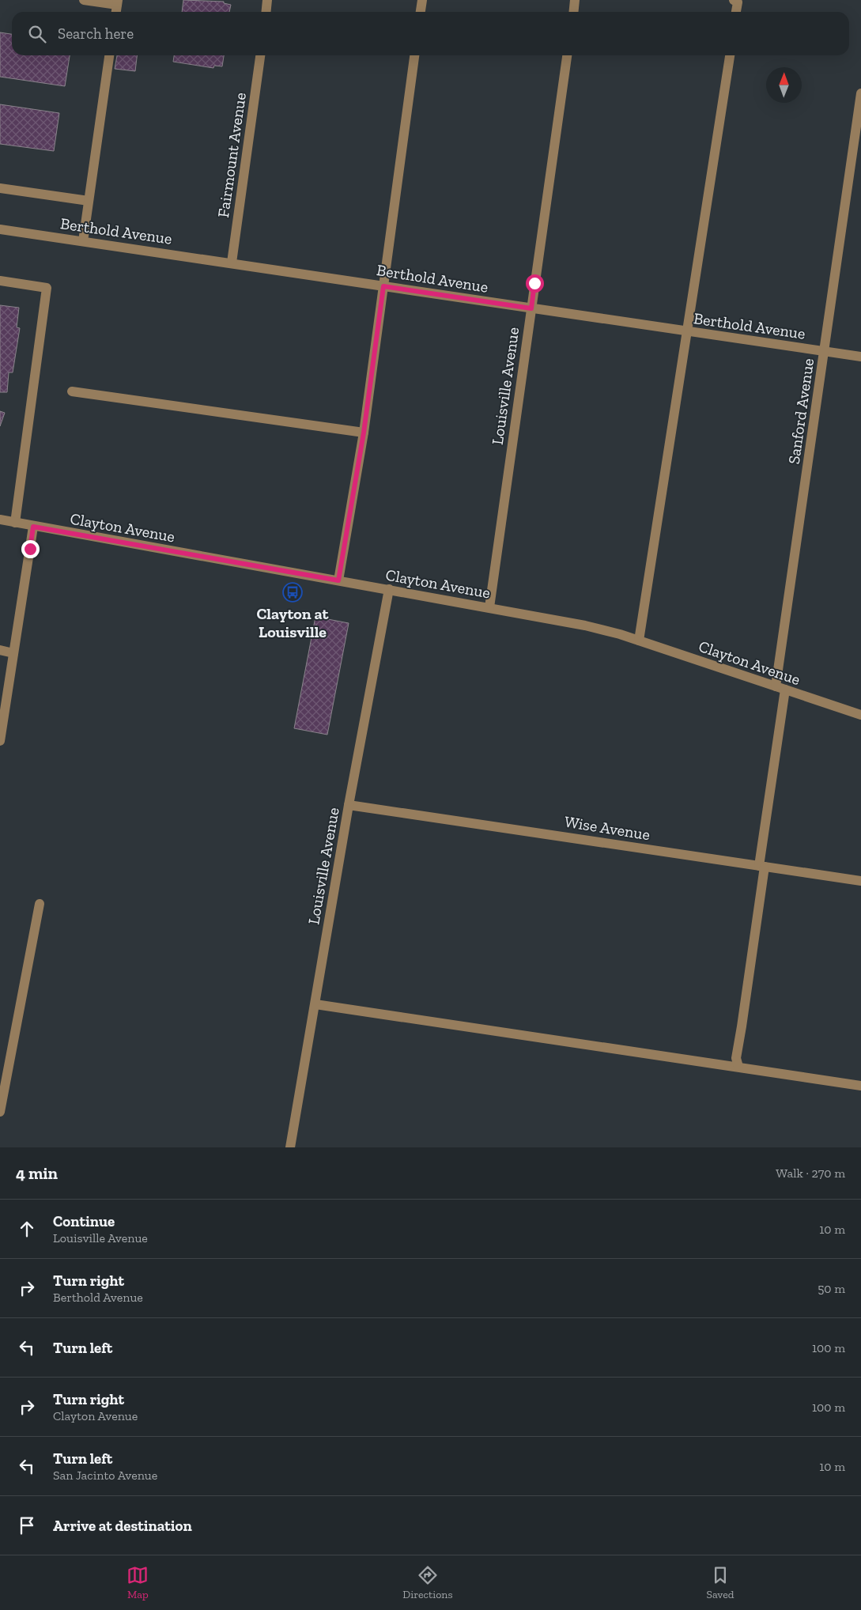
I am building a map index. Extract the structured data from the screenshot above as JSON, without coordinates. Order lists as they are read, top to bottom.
{
  "streets": {
    "street": [
      "Fairmount Avenue",
      "Berthold Avenue",
      "Louisville Avenue",
      "Sanford Avenue",
      "Clayton Avenue",
      "Wise Avenue"
    ]
  },
  "crossings": [
    ["Fairmount Avenue", "Berthold Avenue"],
    ["Berthold Avenue", "Louisville Avenue"],
    ["Berthold Avenue", "Sanford Avenue"],
    ["Louisville Avenue", "Clayton Avenue"],
    ["Louisville Avenue", "Wise Avenue"],
    ["Sanford Avenue", "Clayton Avenue"],
    ["Sanford Avenue", "Wise Avenue"]
  ],
  "places": {
    "bus stop": ["Clayton at Louisville"]
  },
  "north": "top",
  "page": {
    "search": "Search here",
    "heading": ["4 min", "Walk · 270 m"],
    "list": [
      ["Continue", "Louisville Avenue", "10 m"],
      ["Turn right", "Berthold Avenue", "50 m"],
      ["Turn left", "100 m"],
      ["Turn right", "Clayton Avenue", "100 m"],
      ["Turn left", "San Jacinto Avenue", "10 m"],
      "Arrive at destination"
    ],
    "nav": ["Map", "Directions", "Saved"]
  }
}
